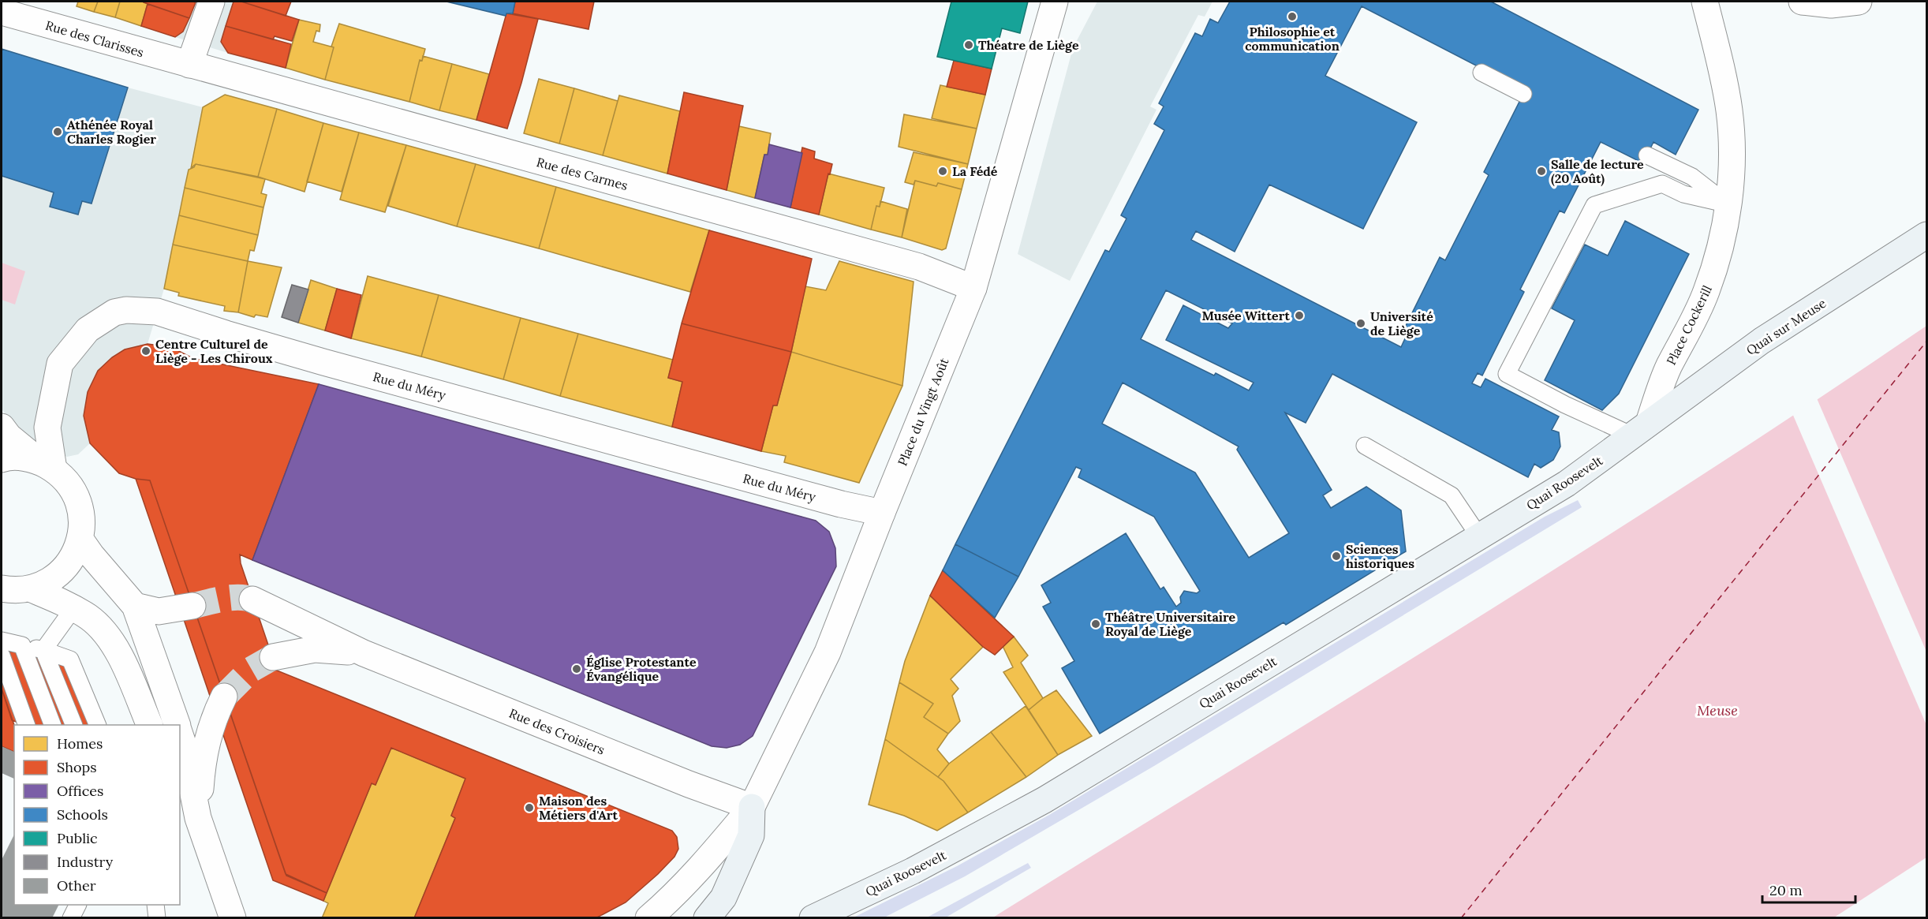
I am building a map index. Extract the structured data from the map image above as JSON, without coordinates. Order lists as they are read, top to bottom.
{
  "streets": {
    "main road": ["Quai sur Meuse", "Quai Roosevelt"],
    "street": [
      "Rue des Clarisses",
      "Rue des Carmes",
      "Place Cockerill",
      "Rue du Méry",
      "Place du Vingt Août",
      "Rue des Croisiers"
    ]
  },
  "crossings": [
    ["Rue des Clarisses", "Rue des Carmes"],
    ["Rue des Carmes", "Place du Vingt Août"],
    ["Place Cockerill", "Quai sur Meuse"],
    ["Place Cockerill", "Quai Roosevelt"],
    ["Quai sur Meuse", "Quai Roosevelt"],
    ["Rue du Méry", "Place du Vingt Août"],
    ["Place du Vingt Août", "Rue des Croisiers"]
  ],
  "water": ["Meuse"],
  "places": [
    "Philosophie et communication",
    "Théatre de Liège",
    "Athénée Royal Charles Rogier",
    "La Fédé",
    "Salle de lecture (20 Août)",
    "Musée Wittert",
    "Université de Liège",
    "Centre Culturel de Liège - Les Chiroux",
    "Sciences historiques",
    "Théâtre Universitaire Royal de Liège",
    "Église Protestante Évangélique",
    "Maison des Métiers d'Art"
  ],
  "legend": [
    "Homes",
    "Shops",
    "Offices",
    "Schools",
    "Public",
    "Industry",
    "Other"
  ],
  "scale_bar": "20 m"
}
